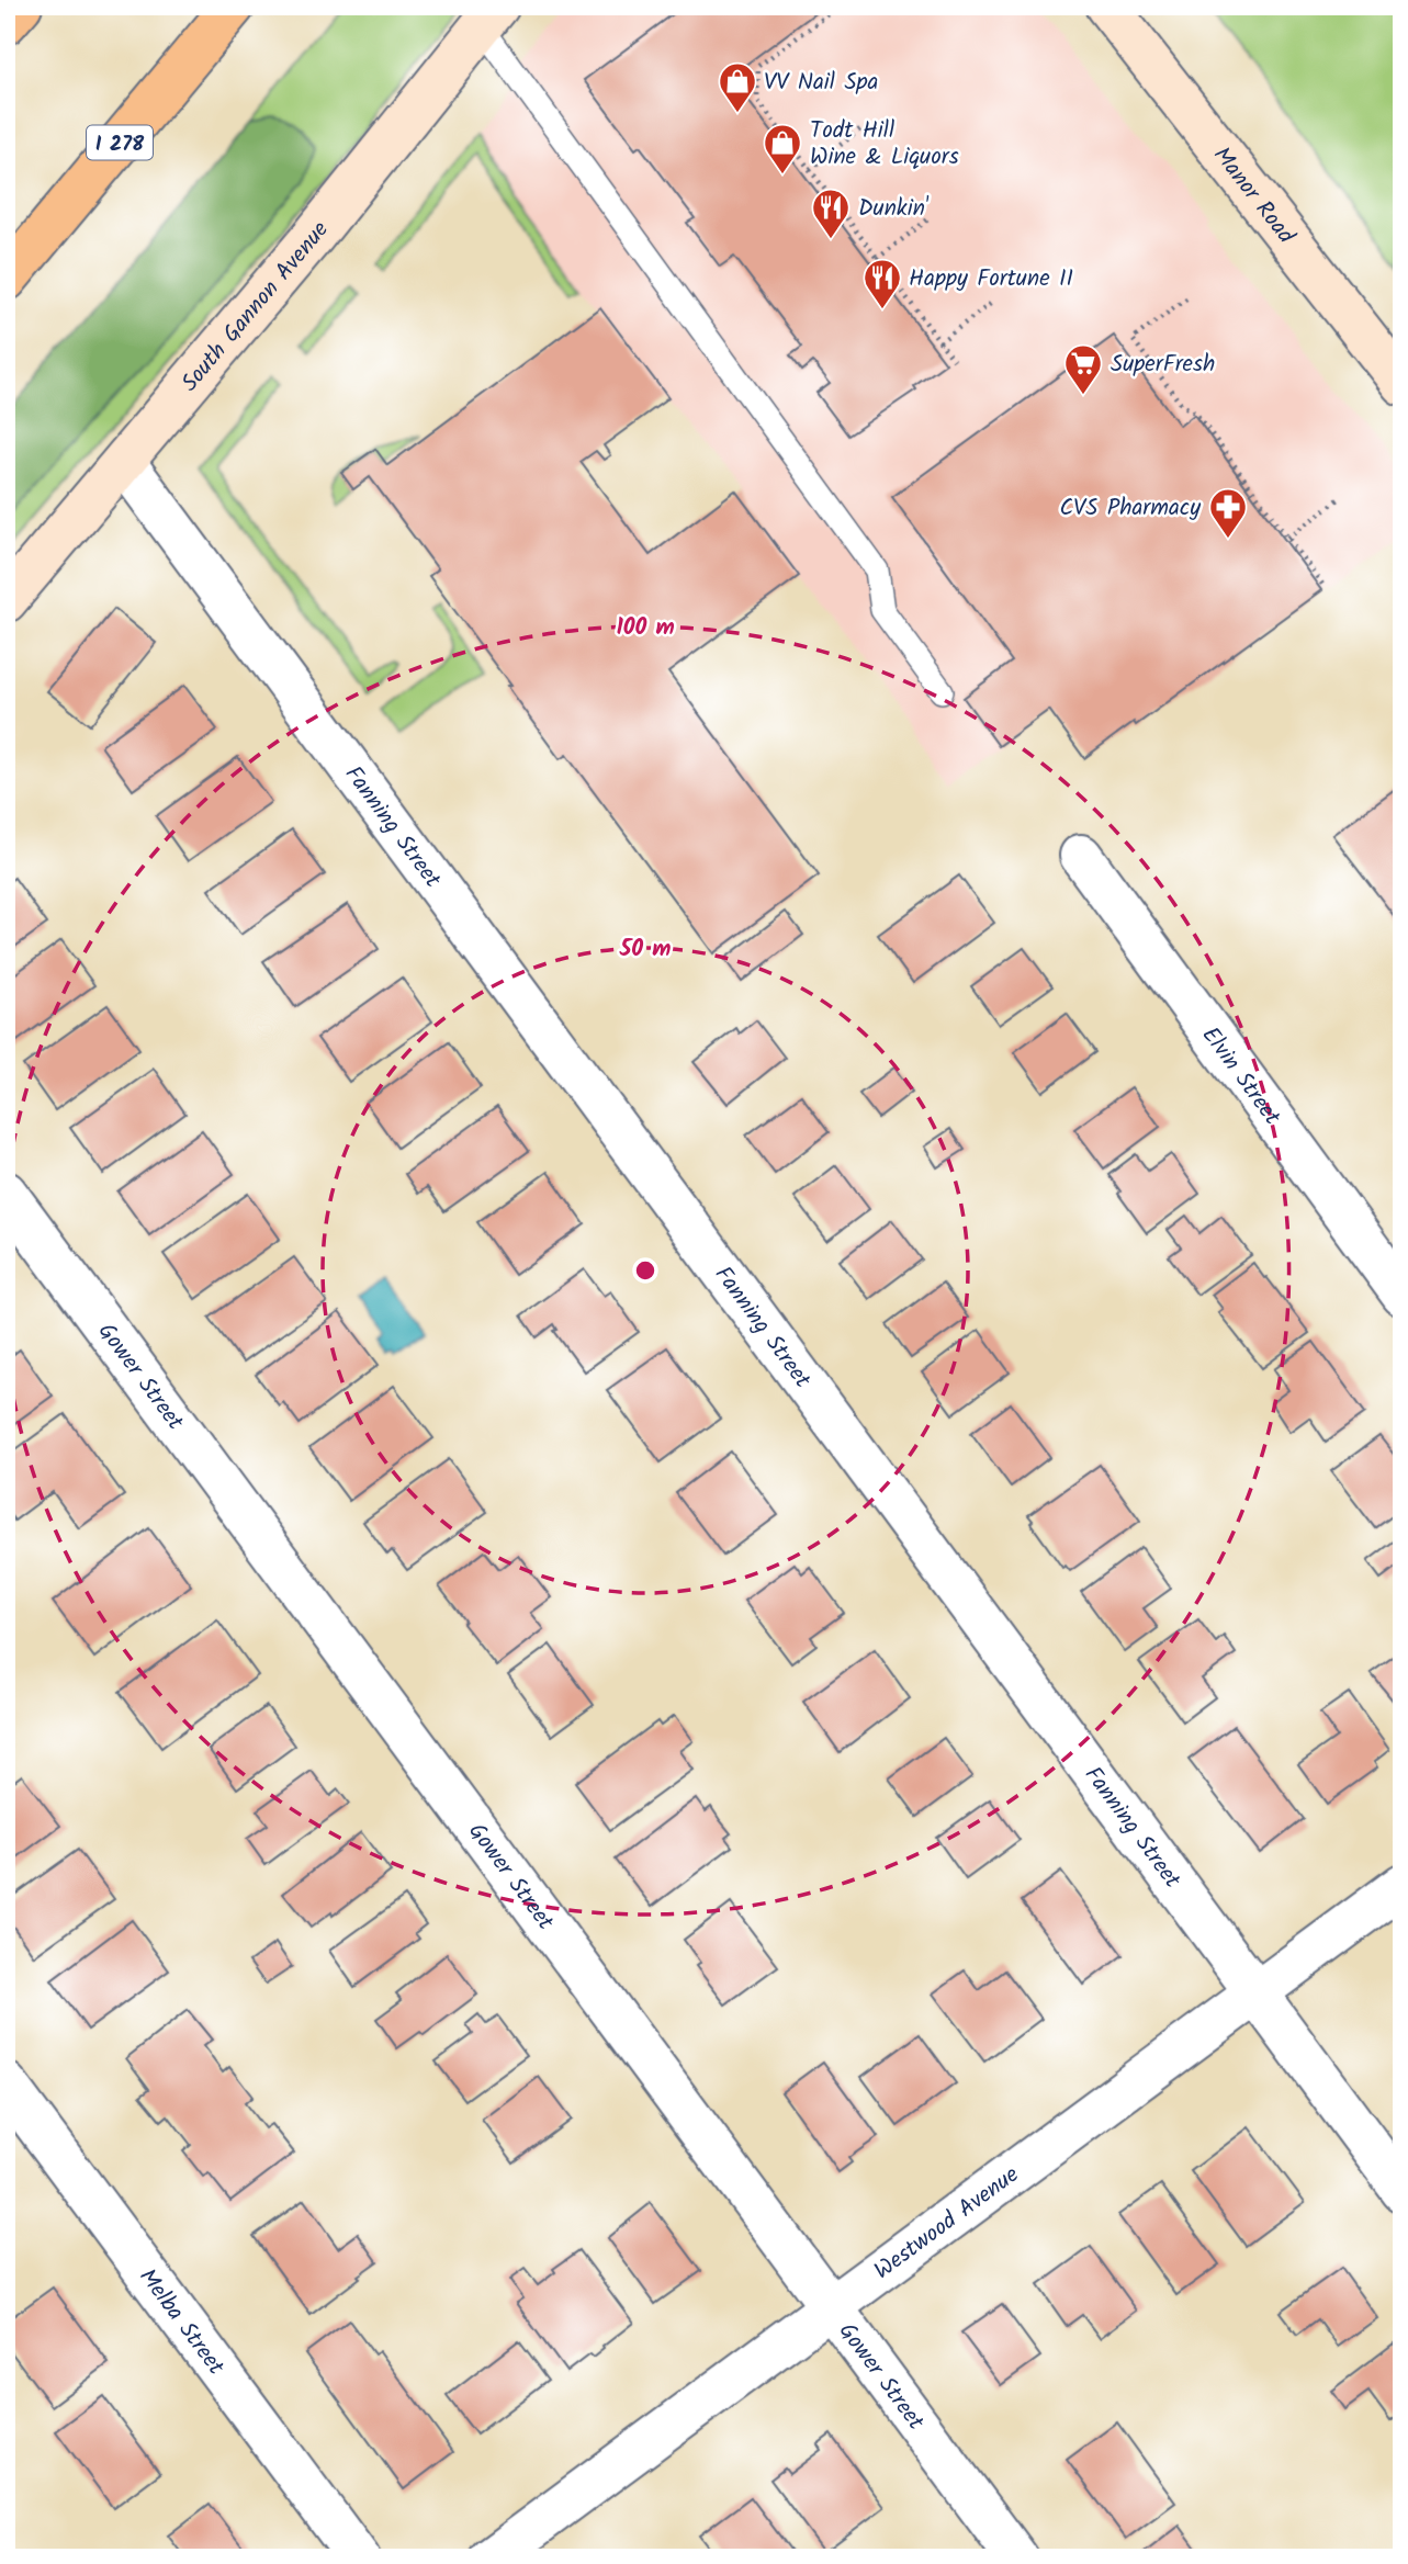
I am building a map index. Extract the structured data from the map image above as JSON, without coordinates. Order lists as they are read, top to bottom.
{
  "streets": {
    "highway": ["I 278"],
    "street": [
      "Manor Road",
      "South Gannon Avenue",
      "Fanning Street",
      "Elvin Street",
      "Gower Street",
      "Westwood Avenue",
      "Melba Street"
    ]
  },
  "crossings": [
    ["South Gannon Avenue", "Fanning Street"],
    ["Fanning Street", "Westwood Avenue"],
    ["Gower Street", "Westwood Avenue"]
  ],
  "places": {
    "shop": ["VV Nail Spa", "Todt Hill Wine & Liquors"],
    "restaurant": ["Dunkin'", "Happy Fortune II"],
    "supermarket": ["SuperFresh"],
    "pharmacy": ["CVS Pharmacy"]
  },
  "rings": ["100 m", "50 m"]
}
